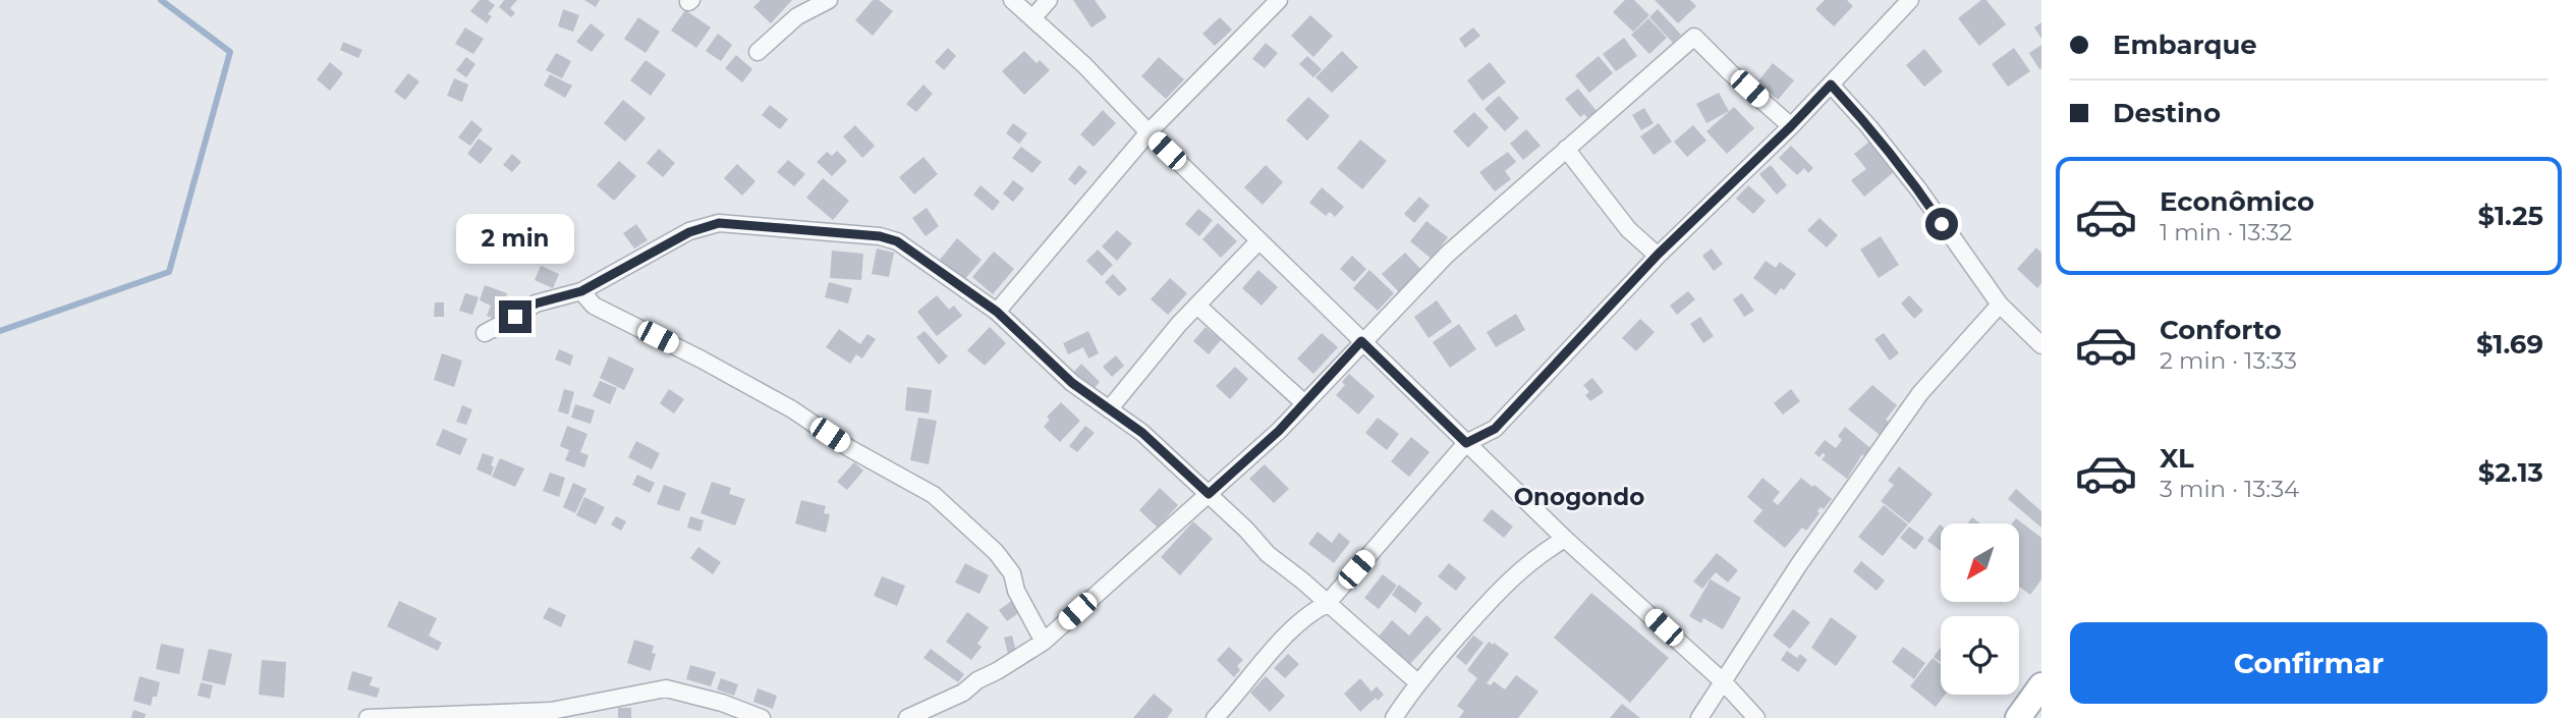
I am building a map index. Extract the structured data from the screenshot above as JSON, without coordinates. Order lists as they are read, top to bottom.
{
  "districts": ["Onogondo"],
  "north": "bottom left",
  "page": {
    "banner": ["Embarque", "Destino"],
    "list": [
      {
        "name": "Econômico",
        "note": "1 min · 13:32",
        "value": "$1.25"
      },
      {
        "name": "Conforto",
        "note": "2 min · 13:33",
        "value": "$1.69"
      },
      {
        "name": "XL",
        "note": "3 min · 13:34",
        "value": "$2.13"
      }
    ],
    "bubble": "2 min",
    "buttons": "Confirmar"
  }
}
